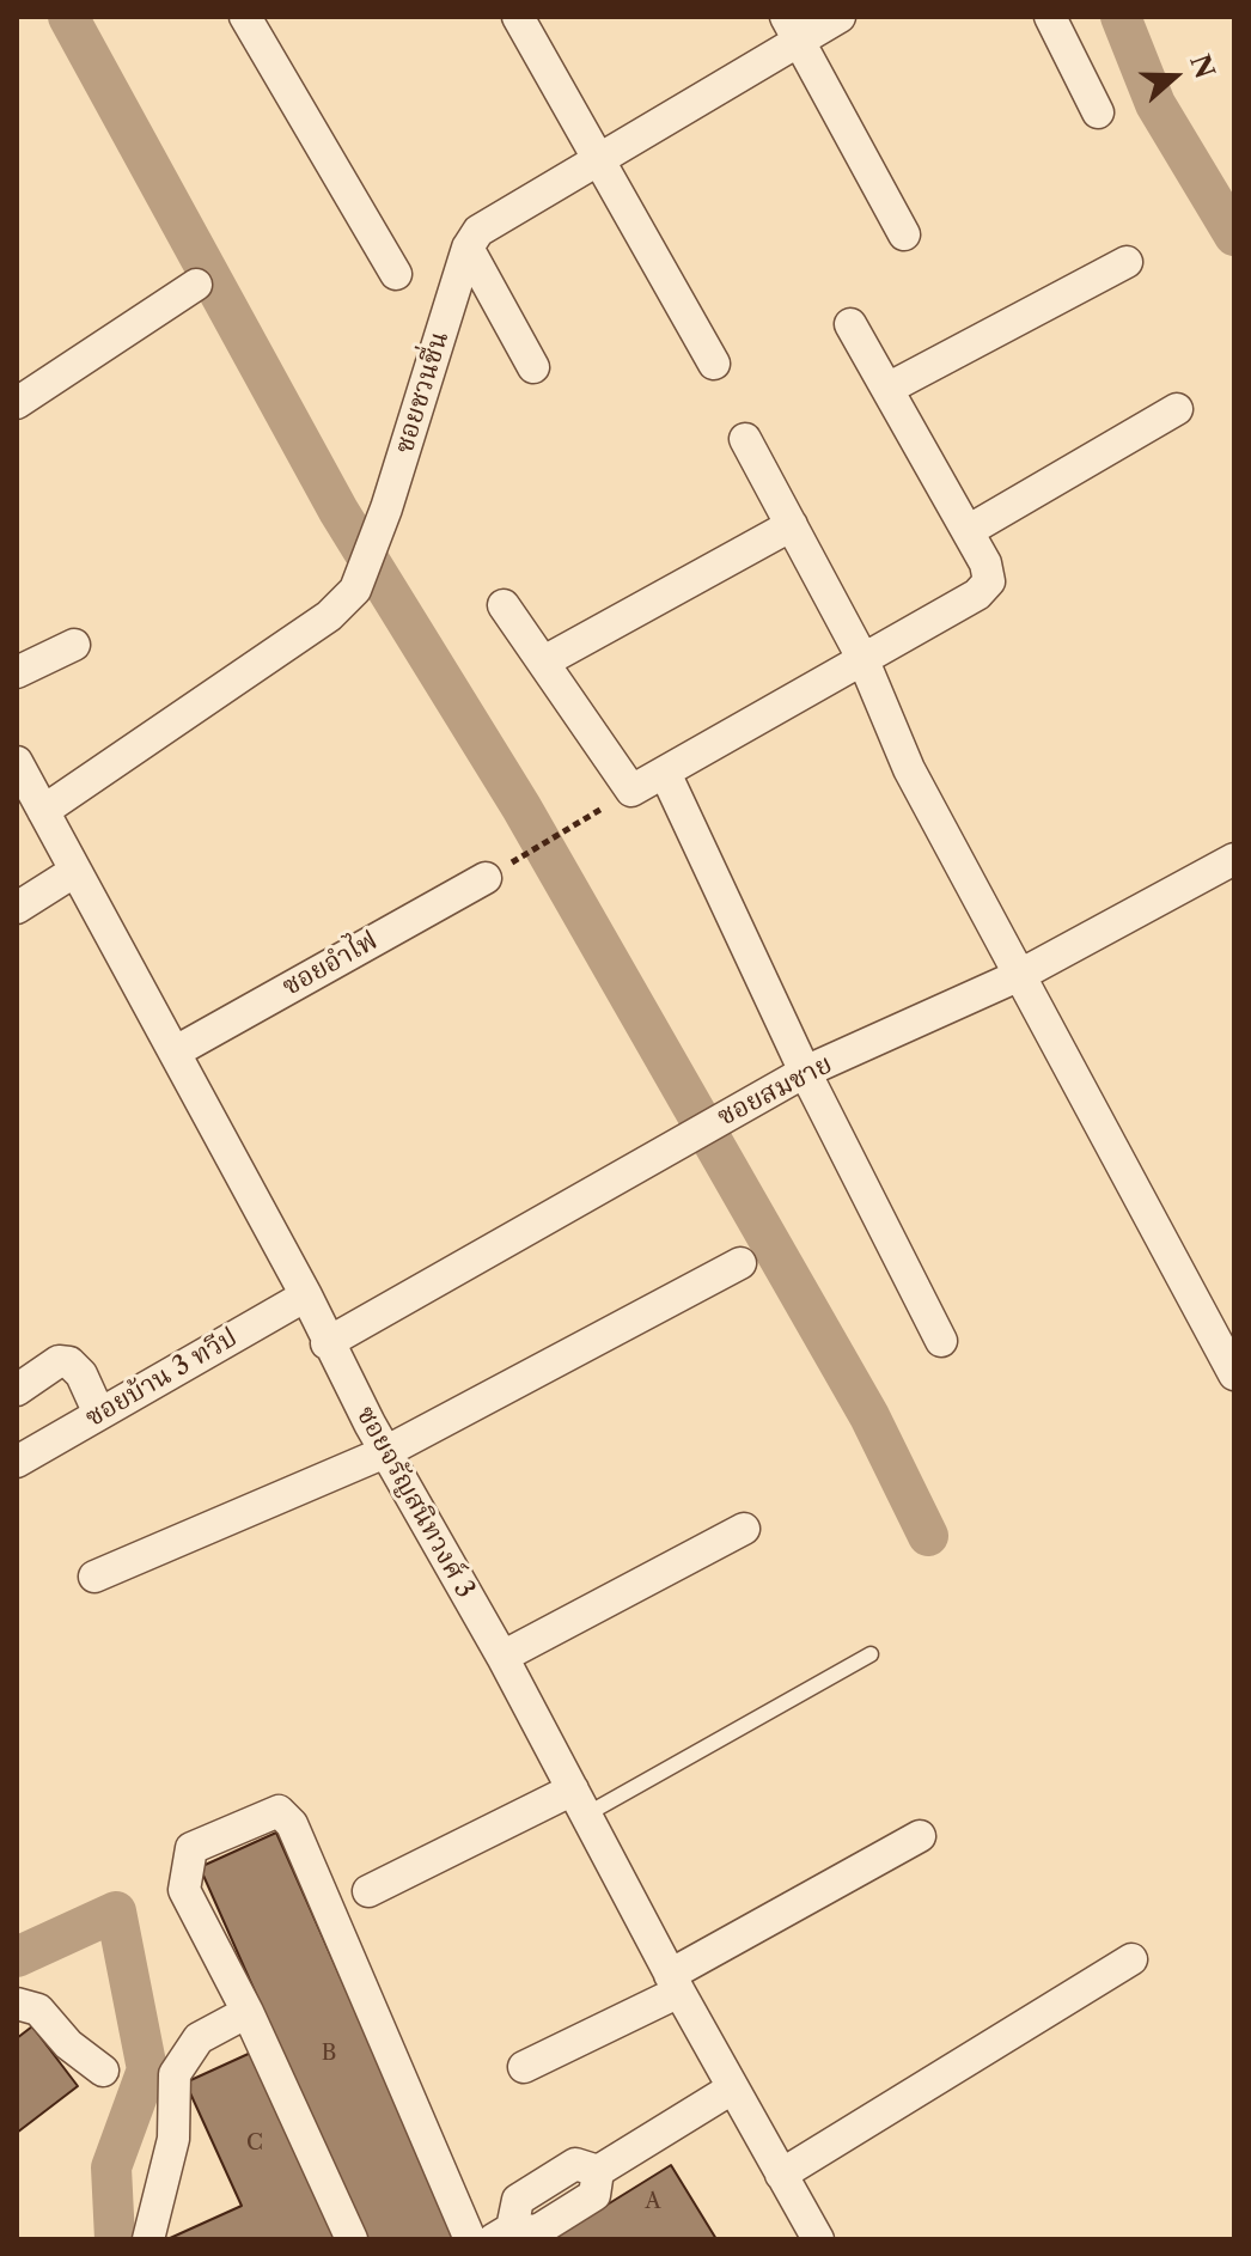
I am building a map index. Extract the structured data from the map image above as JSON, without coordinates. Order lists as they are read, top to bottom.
{
  "streets": {
    "street": [
      "ซอยชวนชื่น",
      "ซอยอำไฟ",
      "ซอยสมชาย",
      "ซอยบ้าน 3 ทวีป",
      "ซอยจรัญสนิทวงศ์ 3"
    ]
  },
  "crossings": [
    ["ซอยชวนชื่น", "ซอยจรัญสนิทวงศ์ 3"],
    ["ซอยอำไฟ", "ซอยจรัญสนิทวงศ์ 3"],
    ["ซอยสมชาย", "ซอยจรัญสนิทวงศ์ 3"],
    ["ซอยบ้าน 3 ทวีป", "ซอยจรัญสนิทวงศ์ 3"]
  ],
  "house_numbers": ["B", "C", "A"],
  "north": "right"
}
